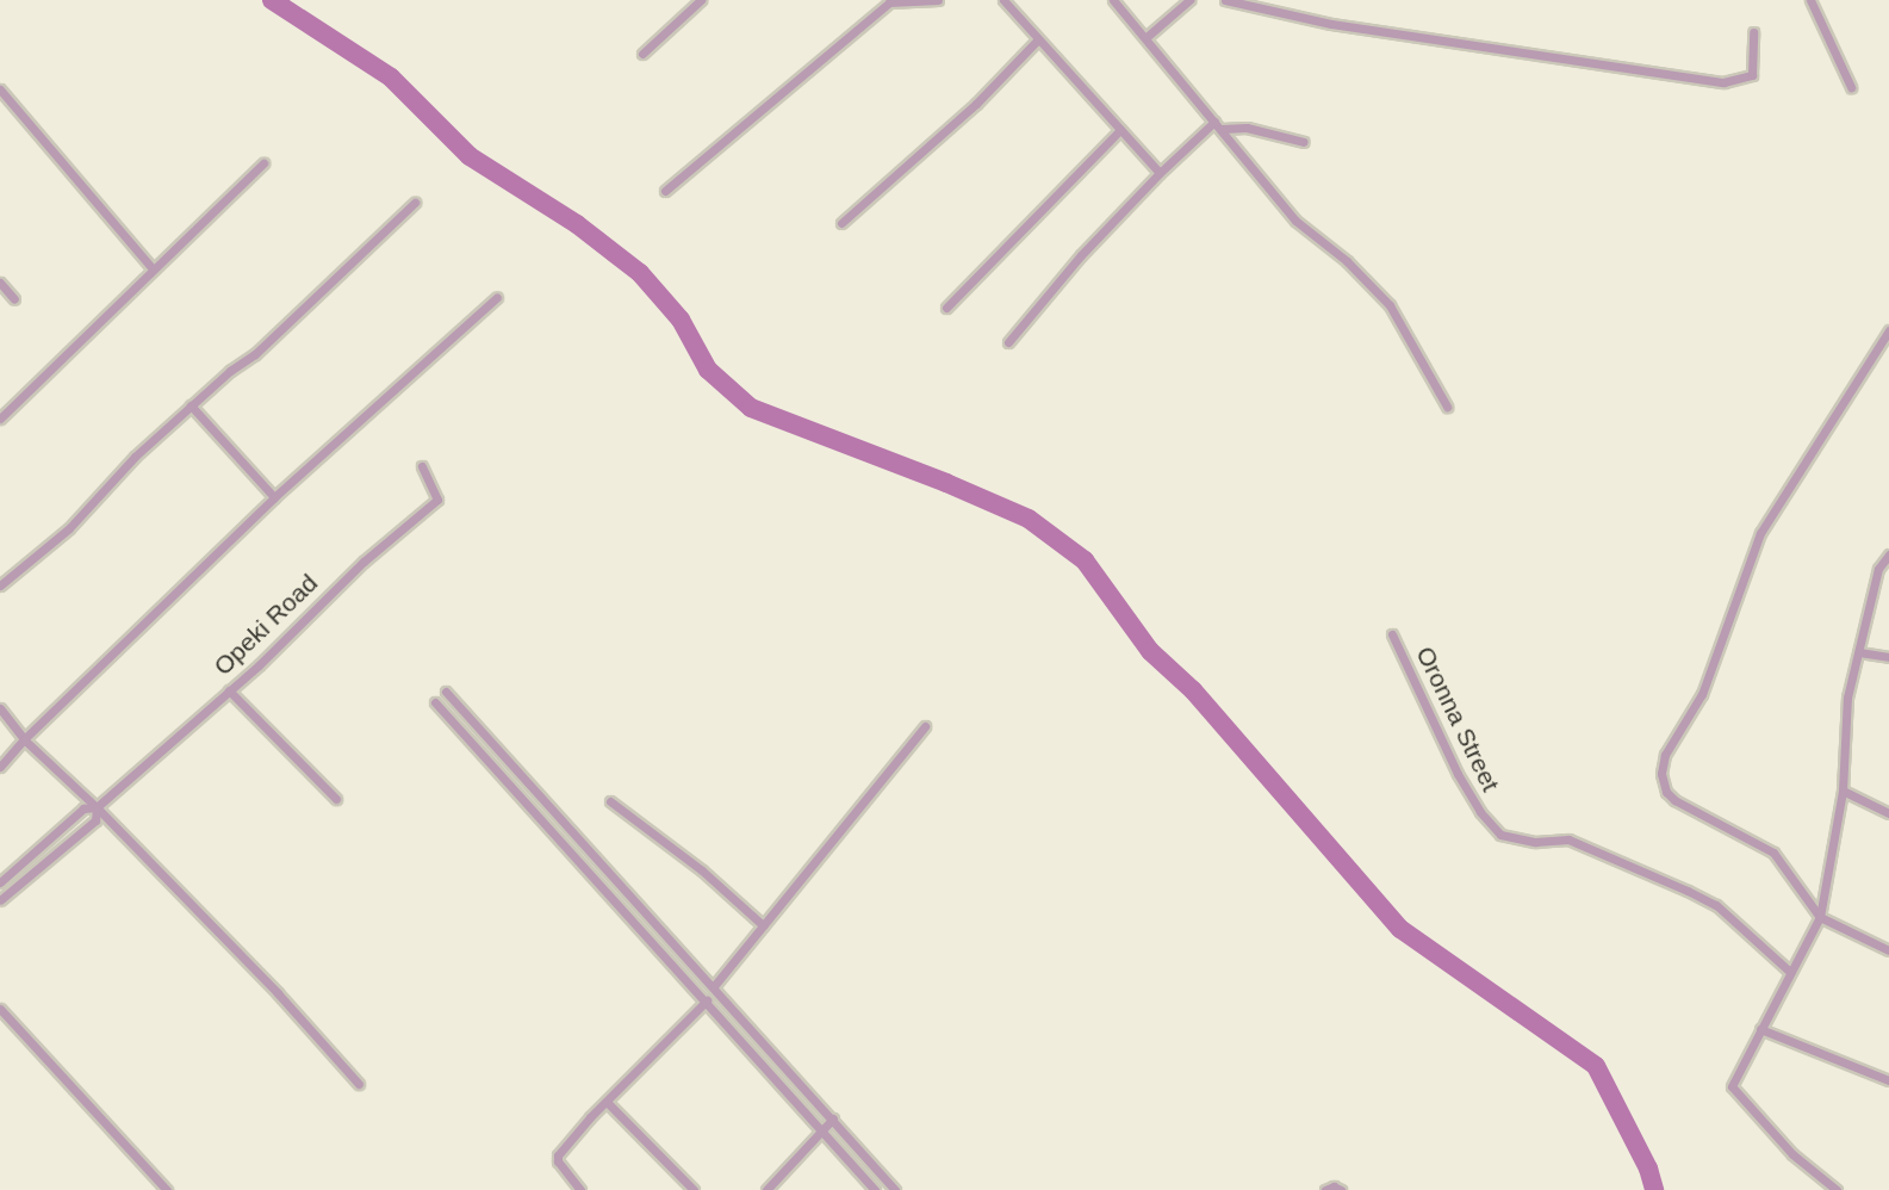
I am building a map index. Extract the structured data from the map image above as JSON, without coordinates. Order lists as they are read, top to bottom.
{
  "streets": {
    "street": ["Opeki Road", "Oronna Street"]
  }
}
